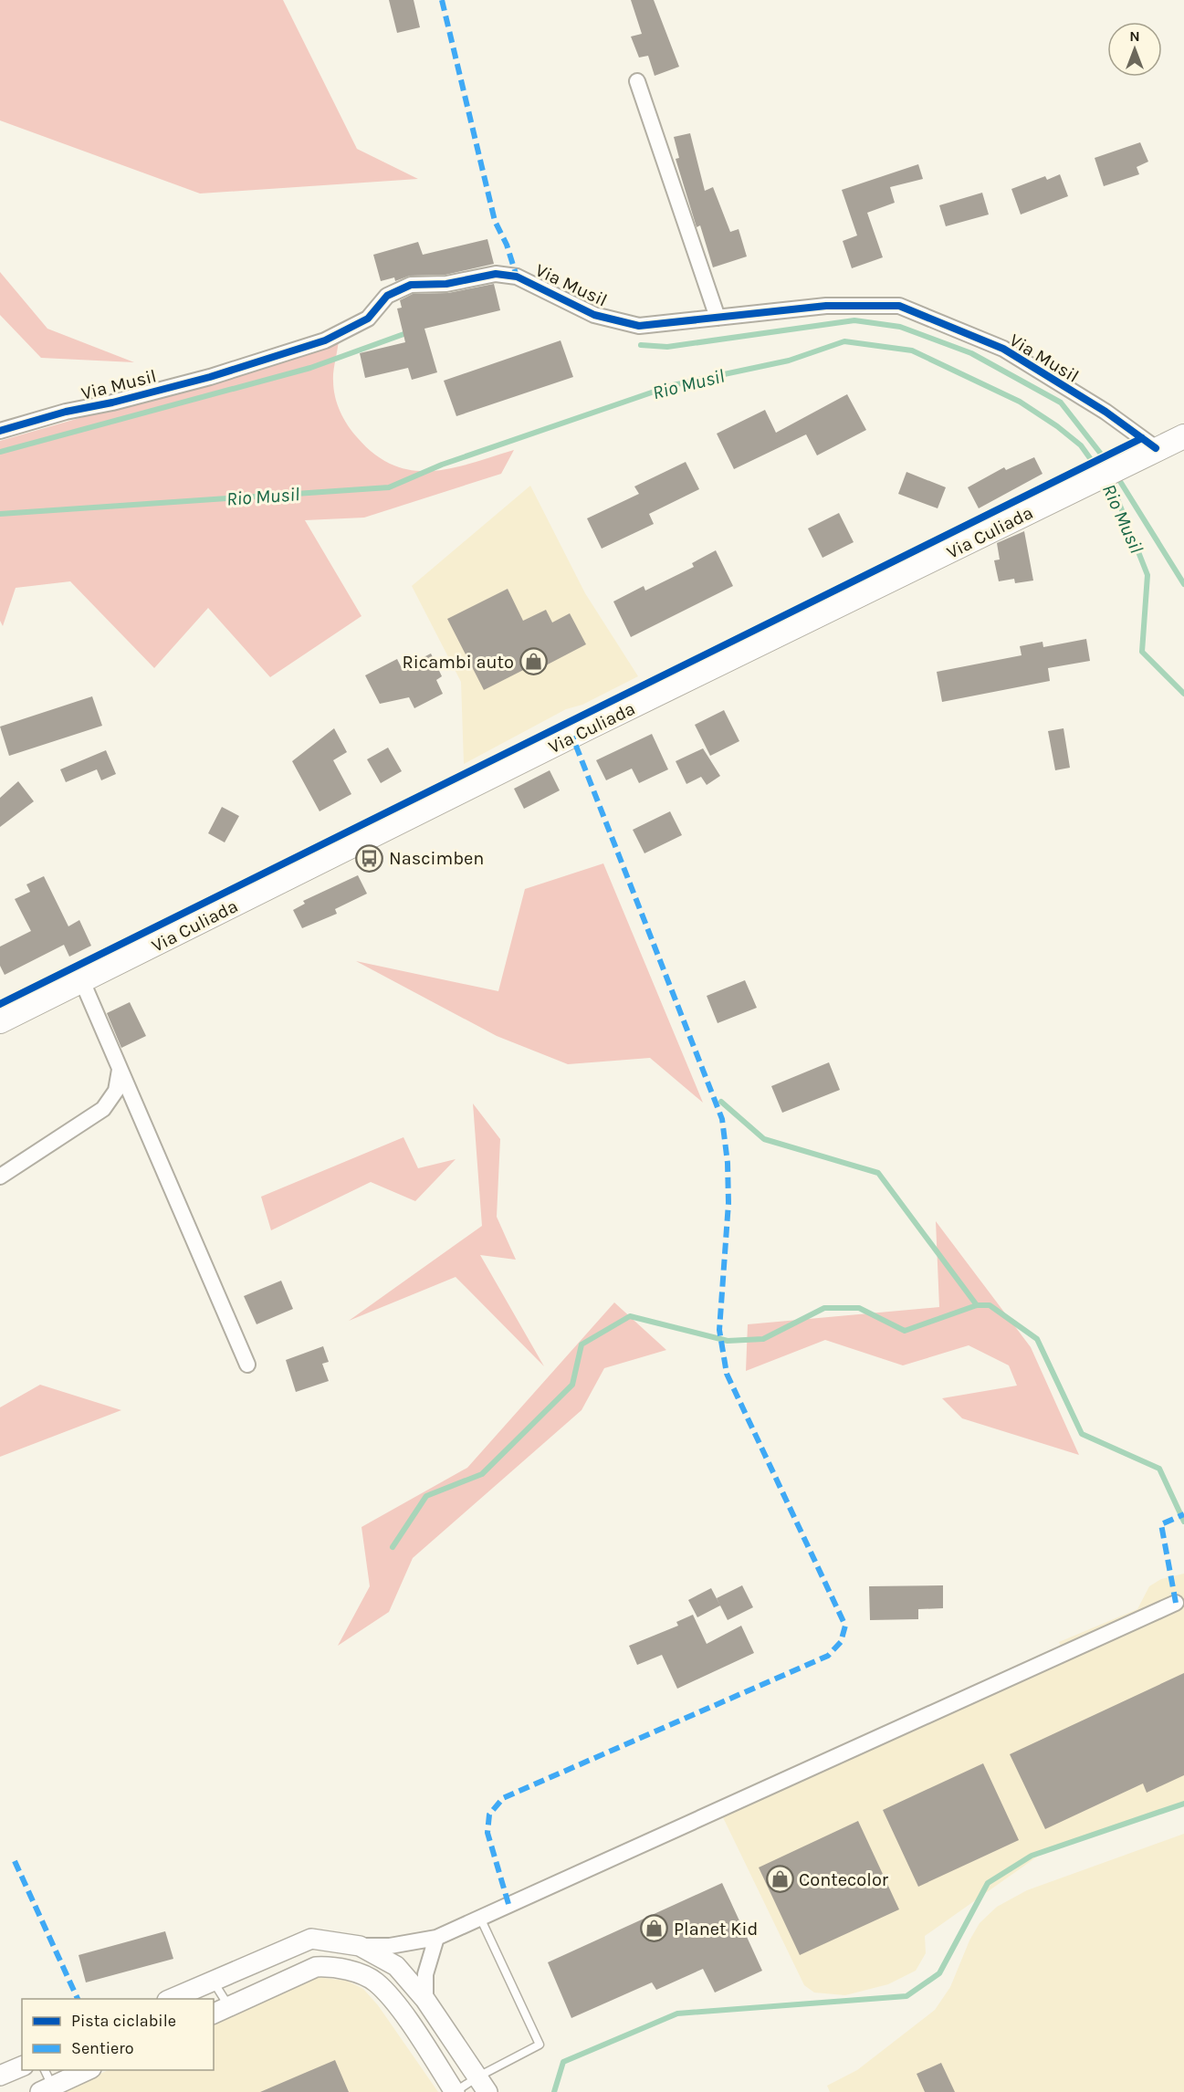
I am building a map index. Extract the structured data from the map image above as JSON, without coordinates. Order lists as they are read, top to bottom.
{
  "streets": {
    "main road": ["Via Culiada"],
    "street": ["Via Musil"]
  },
  "crossings": [
    ["Via Musil", "Via Culiada"]
  ],
  "water": ["Rio Musil"],
  "places": {
    "shop": ["Ricambi auto", "Contecolor", "Planet Kid"],
    "bus stop": ["Nascimben"]
  },
  "legend": ["Pista ciclabile", "Sentiero"],
  "north": "top"
}
